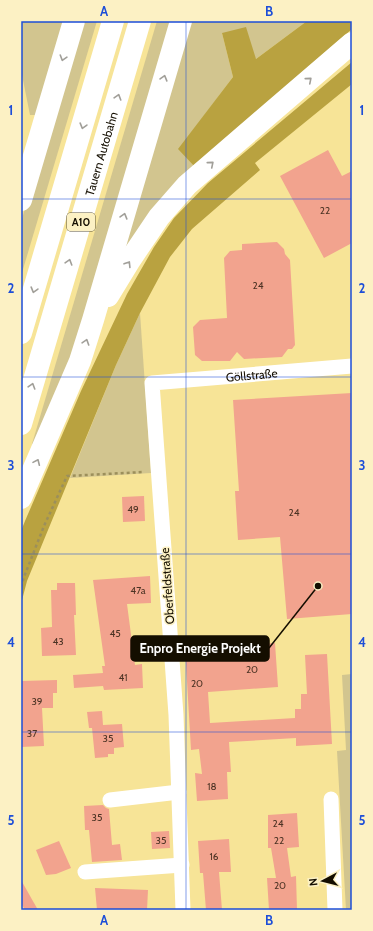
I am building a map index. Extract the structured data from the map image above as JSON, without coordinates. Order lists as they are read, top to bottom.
{
  "streets": {
    "highway": ["Tauern Autobahn", "A10"],
    "street": ["Göllstraße", "Oberfeldstraße"]
  },
  "crossings": [
    ["Göllstraße", "Oberfeldstraße"]
  ],
  "places": ["Enpro Energie Projekt"],
  "house_numbers": [
    "22",
    "24",
    "49",
    "24",
    "47a",
    "45",
    "43",
    "20",
    "41",
    "20",
    "39",
    "37",
    "35",
    "18",
    "35",
    "24",
    "35",
    "22",
    "16",
    "20"
  ],
  "north": "left",
  "grid": {
    "columns": ["A", "B"],
    "rows": [
      "1",
      "2",
      "3",
      "4",
      "5"
    ]
  }
}
